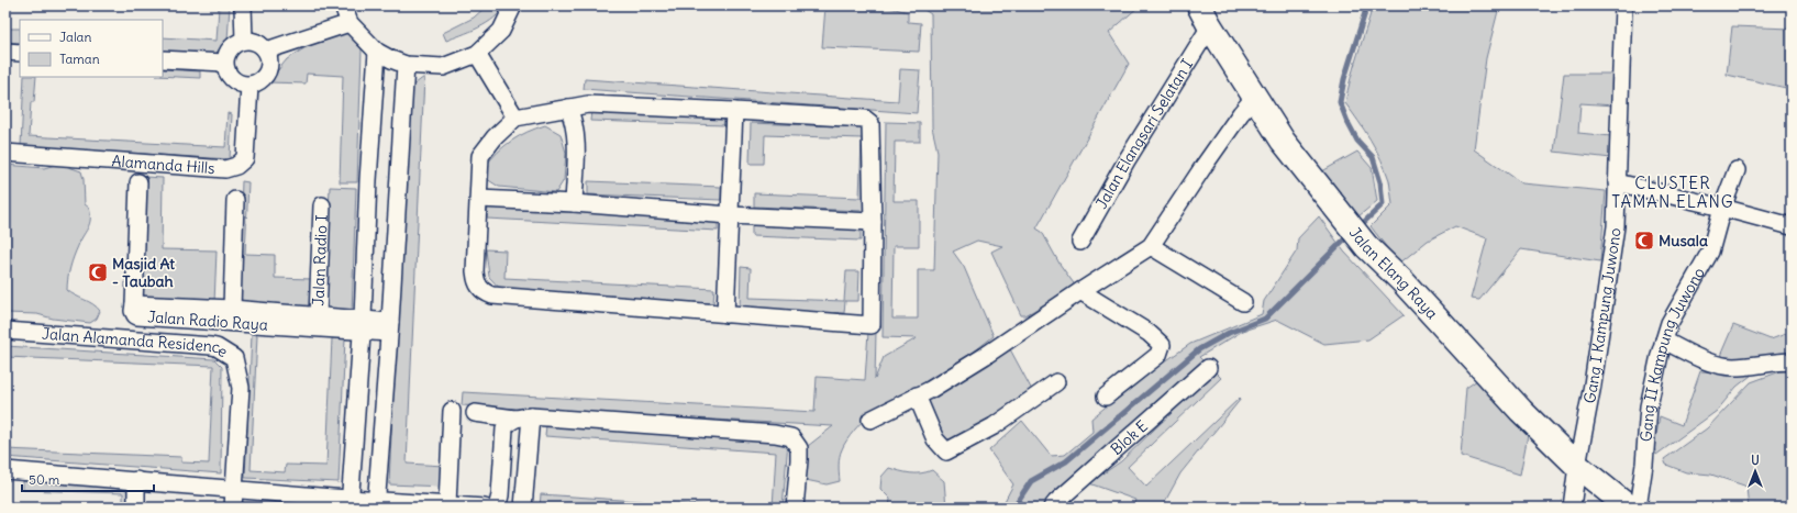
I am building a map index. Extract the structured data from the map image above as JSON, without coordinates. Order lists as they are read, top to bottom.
{
  "streets": {
    "main road": ["Jalan Elang Raya"],
    "street": [
      "Jalan Elangsari Selatan I",
      "Alamanda Hills",
      "Jalan Radio I",
      "Gang I Kampung Juwono",
      "Jalan Radio Raya",
      "Jalan Alamanda Residence",
      "Gang II Kampung Juwono",
      "Blok E"
    ]
  },
  "crossings": [
    ["Jalan Elangsari Selatan I", "Jalan Elang Raya"],
    ["Jalan Radio I", "Jalan Radio Raya"],
    ["Jalan Elang Raya", "Gang I Kampung Juwono"]
  ],
  "districts": ["CLUSTER TAMAN ELANG"],
  "places": {
    "mosque": ["Musala", "Masjid At - Taubah"]
  },
  "legend": ["Jalan", "Taman"],
  "scale_bar": "50 m",
  "north": "top"
}
